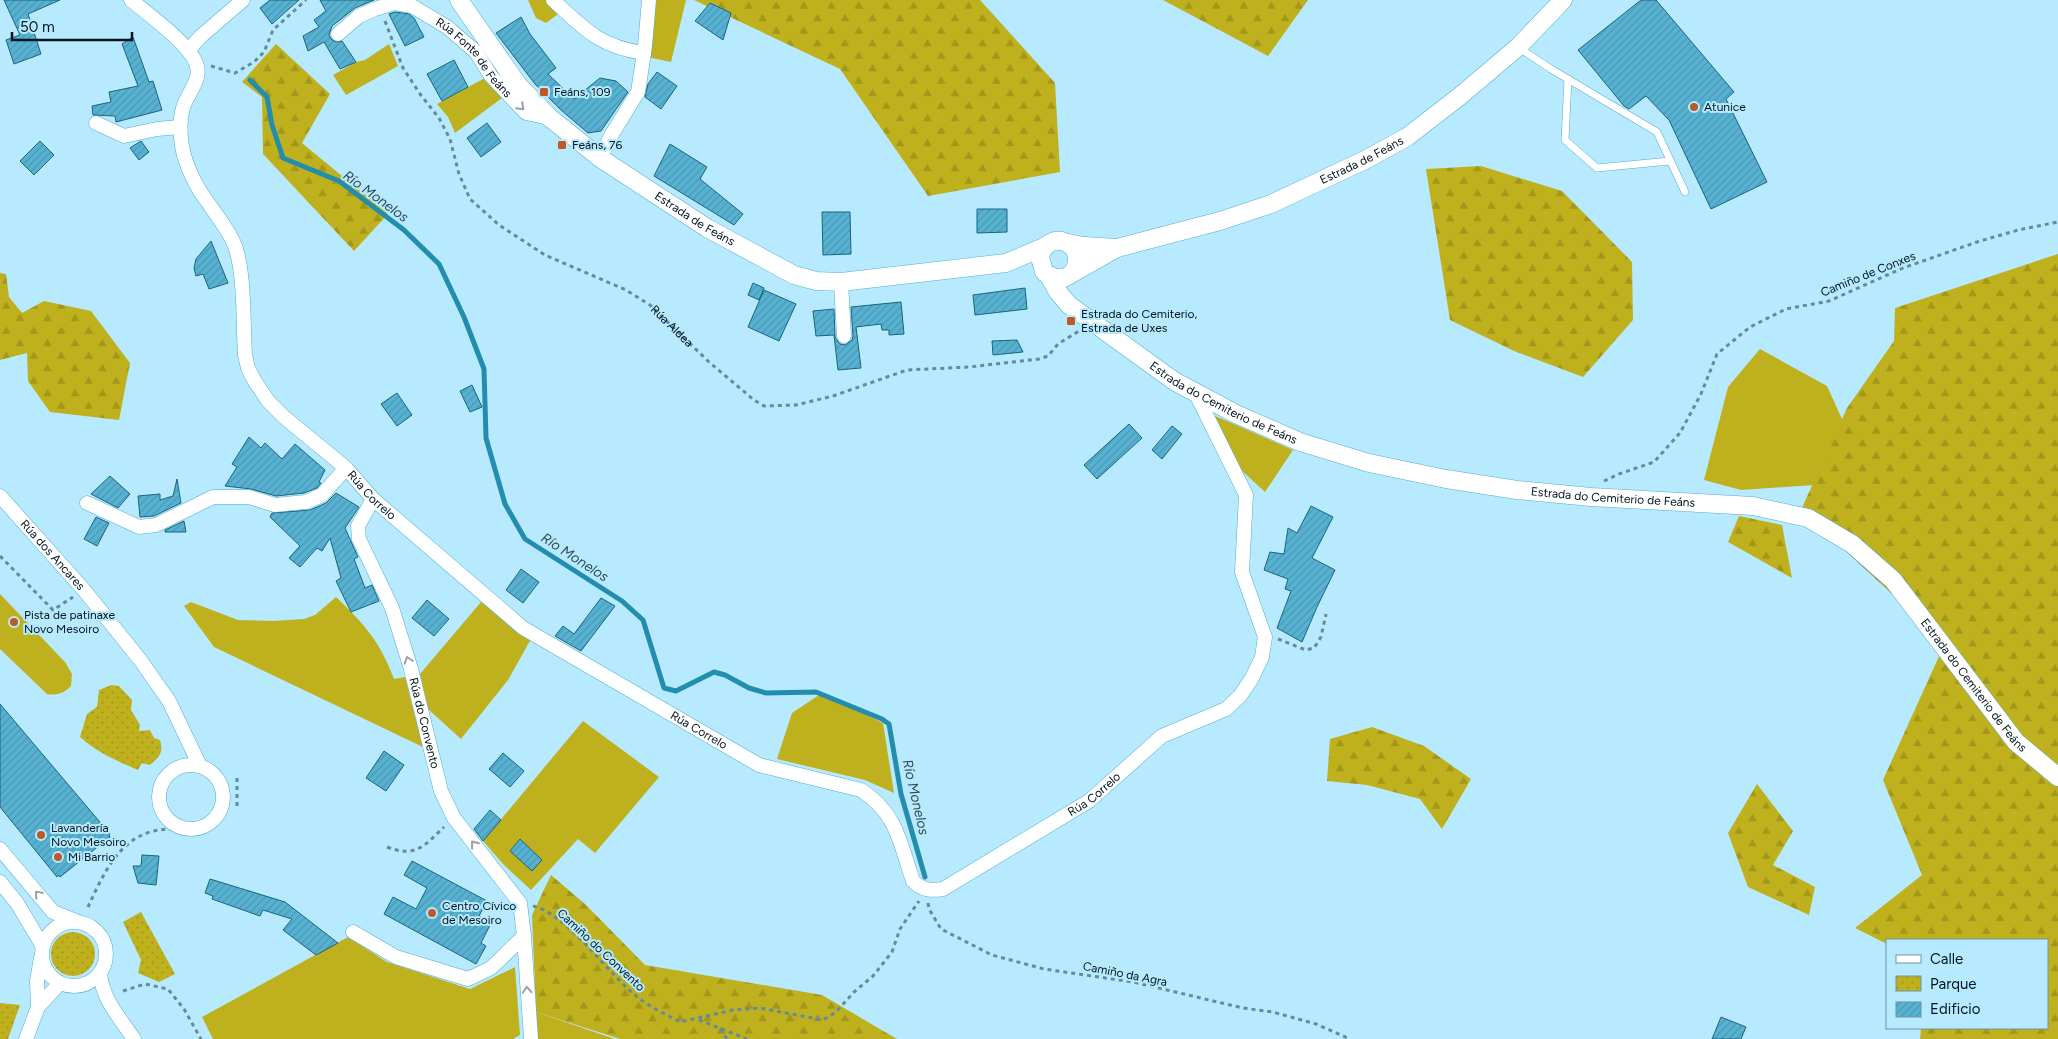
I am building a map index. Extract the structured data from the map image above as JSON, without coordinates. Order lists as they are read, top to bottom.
{
  "streets": {
    "street": [
      "Rúa Fonte de Feáns",
      "Estrada de Feáns",
      "Estrada do Cemiterio de Feáns",
      "Rúa Correlo",
      "Rúa dos Ancares",
      "Rúa do Convento"
    ],
    "path": [
      "Camiño de Conxes",
      "Rúa Aldea",
      "Camiño do Convento",
      "Camiño da Agra"
    ]
  },
  "crossings": [
    ["Rúa Fonte de Feáns", "Estrada de Feáns"],
    ["Rúa Fonte de Feáns", "Rúa Aldea"],
    ["Estrada de Feáns", "Estrada do Cemiterio de Feáns"],
    ["Camiño de Conxes", "Estrada do Cemiterio de Feáns"],
    ["Rúa Aldea", "Estrada do Cemiterio de Feáns"],
    ["Rúa Correlo", "Rúa do Convento"],
    ["Rúa Correlo", "Camiño da Agra"],
    ["Rúa do Convento", "Camiño do Convento"]
  ],
  "one_way": ["Rúa Fonte de Feáns", "Rúa do Convento"],
  "water": ["Río Monelos"],
  "places": {
    "transit": ["Feáns, 109", "Feáns, 76", "Estrada do Cemiterio, Estrada de Uxes"],
    "other": [
      "Atunice",
      "Pista de patinaxe Novo Mesoiro",
      "Lavandería Novo Mesoiro",
      "Mi Barrio",
      "Centro Cívico de Mesoiro"
    ]
  },
  "legend": ["Calle", "Parque", "Edificio"],
  "scale_bar": "50 m"
}
